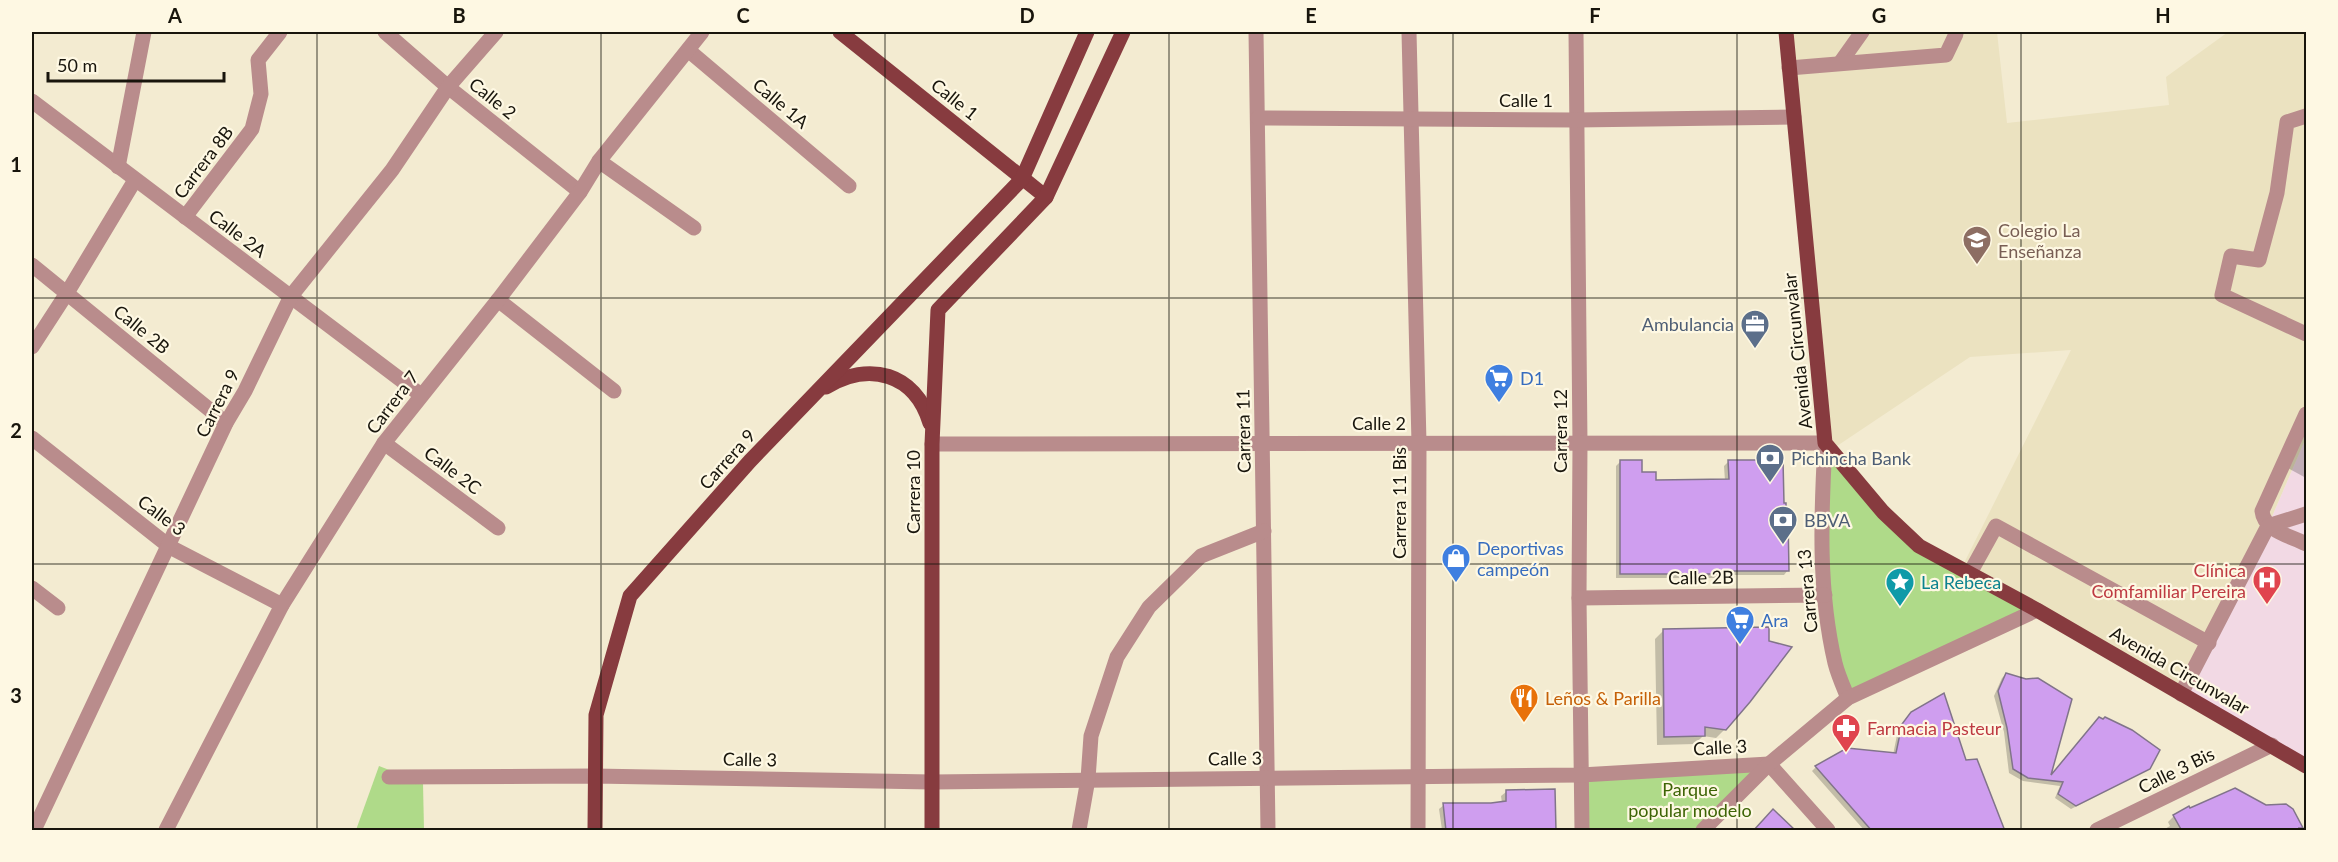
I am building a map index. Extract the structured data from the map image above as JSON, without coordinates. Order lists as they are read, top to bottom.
{
  "streets": {
    "main road": [
      "Calle 1",
      "Avenida Circunvalar",
      "Carrera 9",
      "Carrera 10"
    ],
    "street": [
      "Calle 2",
      "Calle 1A",
      "Carrera 8B",
      "Calle 2A",
      "Calle 2B",
      "Carrera 7",
      "Carrera 11",
      "Carrera 12",
      "Calle 2C",
      "Carrera 11 Bis",
      "Calle 3",
      "Carrera 13",
      "Calle 3 Bis"
    ]
  },
  "crossings": [
    ["Calle 2", "Avenida Circunvalar"],
    ["Calle 2", "Carrera 7"],
    ["Calle 2", "Carrera 9"],
    ["Calle 2", "Carrera 11"],
    ["Calle 2", "Carrera 12"],
    ["Calle 2", "Carrera 10"],
    ["Calle 2", "Carrera 11 Bis"],
    ["Calle 2", "Carrera 13"],
    ["Calle 1", "Avenida Circunvalar"],
    ["Calle 1", "Carrera 9"],
    ["Calle 1", "Carrera 11"],
    ["Calle 1", "Carrera 12"],
    ["Calle 1", "Carrera 10"],
    ["Calle 1", "Carrera 11 Bis"],
    ["Calle 1A", "Carrera 7"],
    ["Carrera 8B", "Calle 2A"],
    ["Calle 2A", "Carrera 7"],
    ["Calle 2A", "Carrera 9"],
    ["Calle 2B", "Carrera 9"],
    ["Calle 2B", "Carrera 12"],
    ["Calle 2B", "Carrera 13"],
    ["Avenida Circunvalar", "Calle 3"],
    ["Avenida Circunvalar", "Carrera 13"],
    ["Avenida Circunvalar", "Calle 3 Bis"],
    ["Carrera 7", "Calle 2C"],
    ["Carrera 7", "Calle 3"],
    ["Carrera 9", "Calle 3"],
    ["Carrera 11", "Calle 3"],
    ["Carrera 12", "Calle 3"],
    ["Carrera 10", "Calle 3"],
    ["Carrera 11 Bis", "Calle 3"],
    ["Calle 3", "Carrera 13"]
  ],
  "parks": ["Parque popular modelo"],
  "places": {
    "school or university": ["Colegio La Enseñanza"],
    "office": ["Ambulancia"],
    "supermarket": ["D1", "Ara"],
    "bank": ["Pichincha Bank", "BBVA"],
    "shop": ["Deportivas campeón"],
    "hospital": ["Clínica Comfamiliar Pereira"],
    "place": ["La Rebeca"],
    "restaurant": ["Leños & Parilla"],
    "pharmacy": ["Farmacia Pasteur"]
  },
  "scale_bar": "50 m",
  "grid": {
    "columns": [
      "A",
      "B",
      "C",
      "D",
      "E",
      "F",
      "G",
      "H"
    ],
    "rows": ["1", "2", "3"]
  }
}
